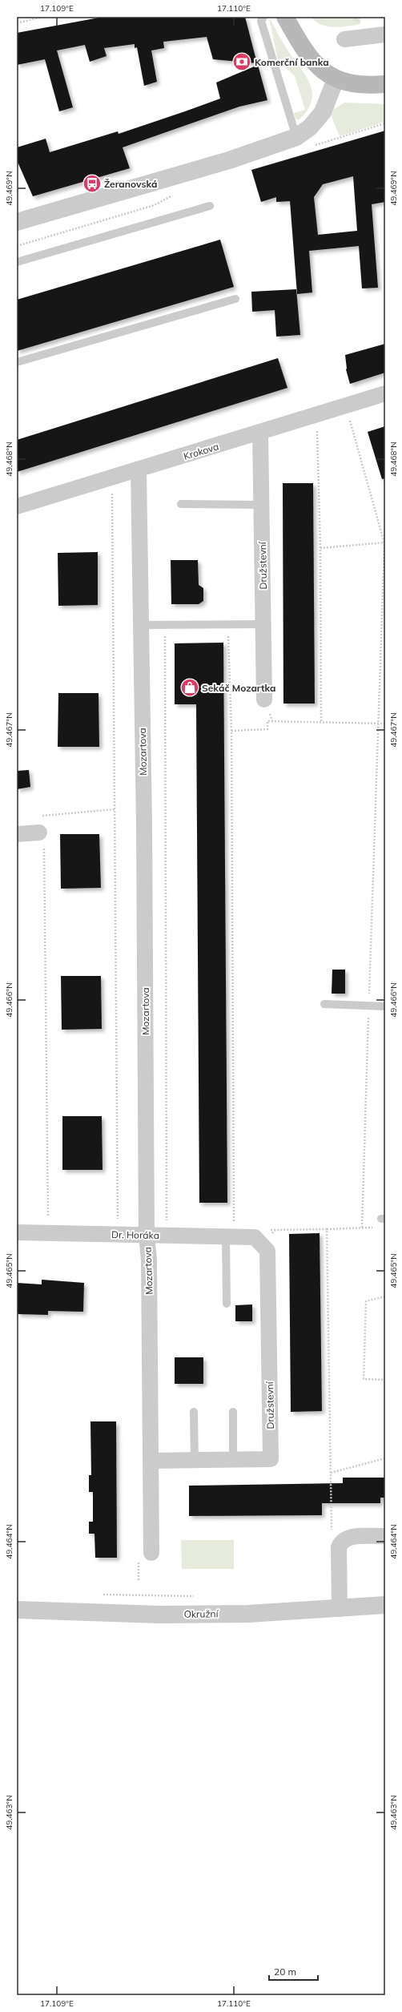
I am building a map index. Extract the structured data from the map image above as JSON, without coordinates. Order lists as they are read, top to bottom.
{
  "streets": {
    "street": [
      "Krokova",
      "Družstevní",
      "Mozartova",
      "Dr. Horáka",
      "Okružní"
    ]
  },
  "crossings": [
    ["Krokova", "Družstevní"],
    ["Krokova", "Mozartova"],
    ["Družstevní", "Mozartova"],
    ["Družstevní", "Dr. Horáka"],
    ["Mozartova", "Dr. Horáka"]
  ],
  "places": {
    "bank": ["Komerční banka"],
    "bus stop": ["Žeranovská"],
    "shop": ["Sekáč Mozartka"]
  },
  "scale_bar": "20 m",
  "coordinates": [
    "17.109°E",
    "17.110°E",
    "49.469°N",
    "49.468°N",
    "49.467°N",
    "49.466°N",
    "49.465°N",
    "49.464°N",
    "49.463°N"
  ]
}
